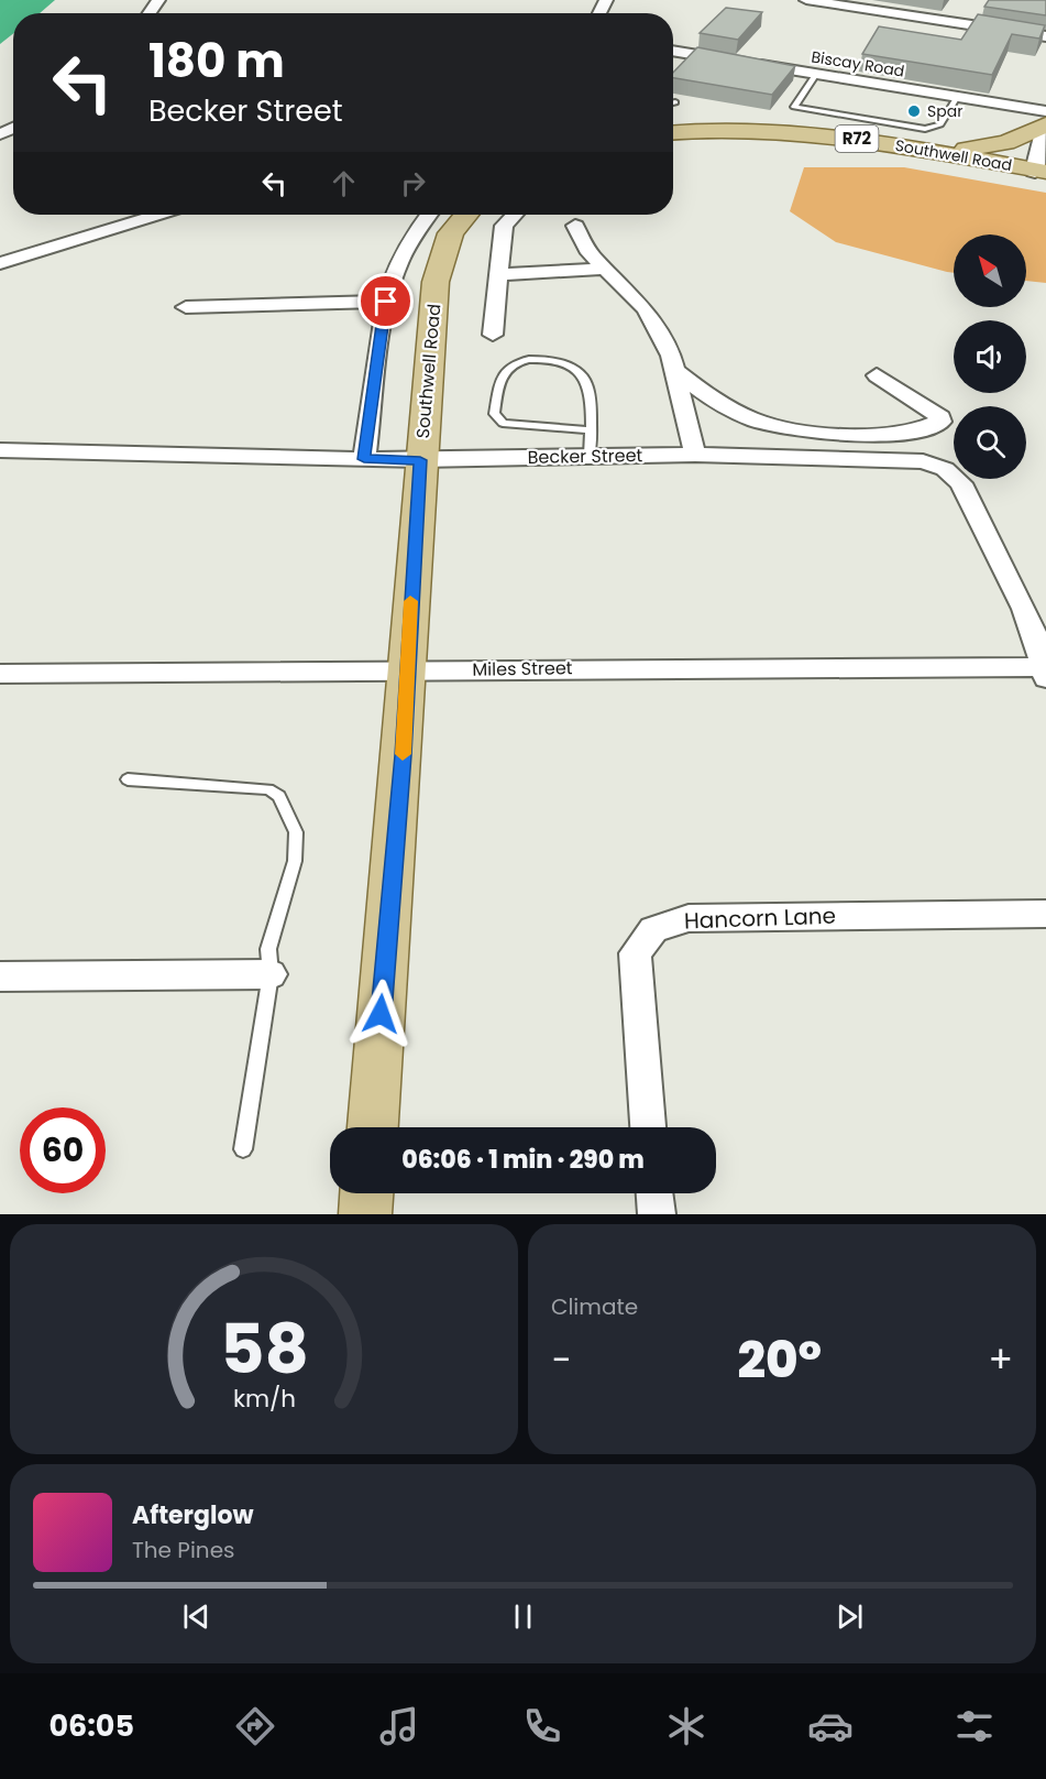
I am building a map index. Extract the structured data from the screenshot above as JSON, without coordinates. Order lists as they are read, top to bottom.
{
  "streets": {
    "main road": ["R72", "Southwell Road"],
    "street": [
      "Biscay Road",
      "Becker Street",
      "Miles Street",
      "Hancorn Lane"
    ]
  },
  "crossings": [
    ["Southwell Road", "Becker Street"],
    ["Southwell Road", "Miles Street"],
    ["Becker Street", "Miles Street"]
  ],
  "places": ["Spar"],
  "north": "top left",
  "page": {
    "turn": ["180 m", "Becker Street"],
    "limit": "60",
    "trip": "06:06 · 1 min · 290 m",
    "tile": "Climate",
    "heat": ["−", "20°", "+"],
    "song": ["Afterglow", "The Pines"],
    "tabs": "06:05",
    "gauge": ["58", "km/h"]
  }
}
